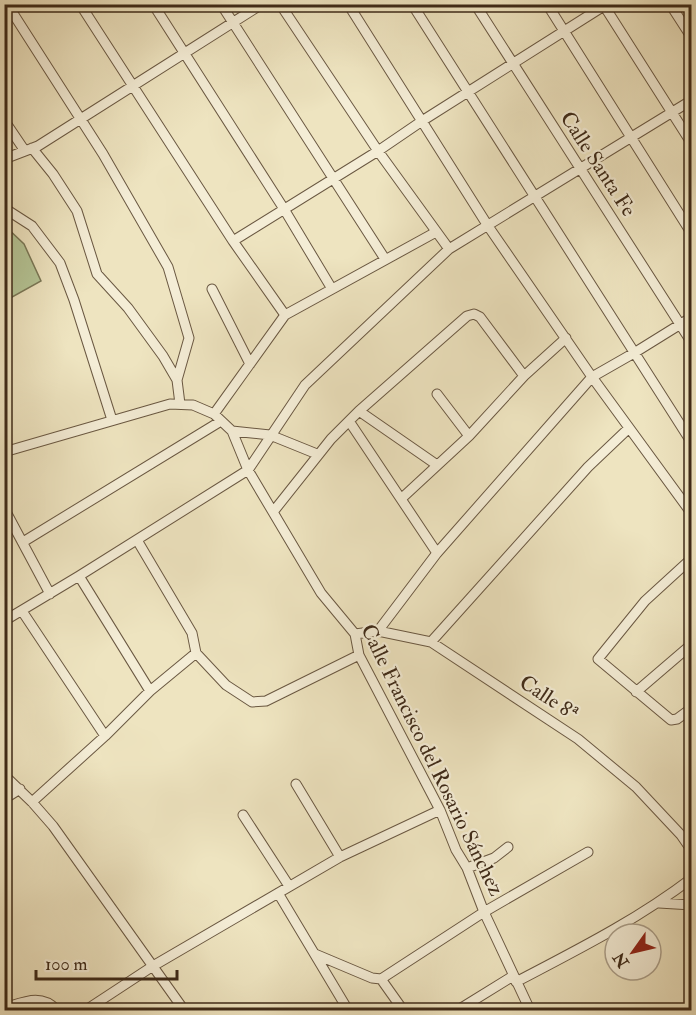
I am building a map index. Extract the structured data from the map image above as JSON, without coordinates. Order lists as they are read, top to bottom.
{
  "streets": {
    "street": ["Calle Santa Fe", "Calle 8ª", "Calle Francisco del Rosario Sánchez"]
  },
  "crossings": [
    ["Calle 8ª", "Calle Francisco del Rosario Sánchez"]
  ],
  "scale_bar": "100 m",
  "north": "bottom left"
}
